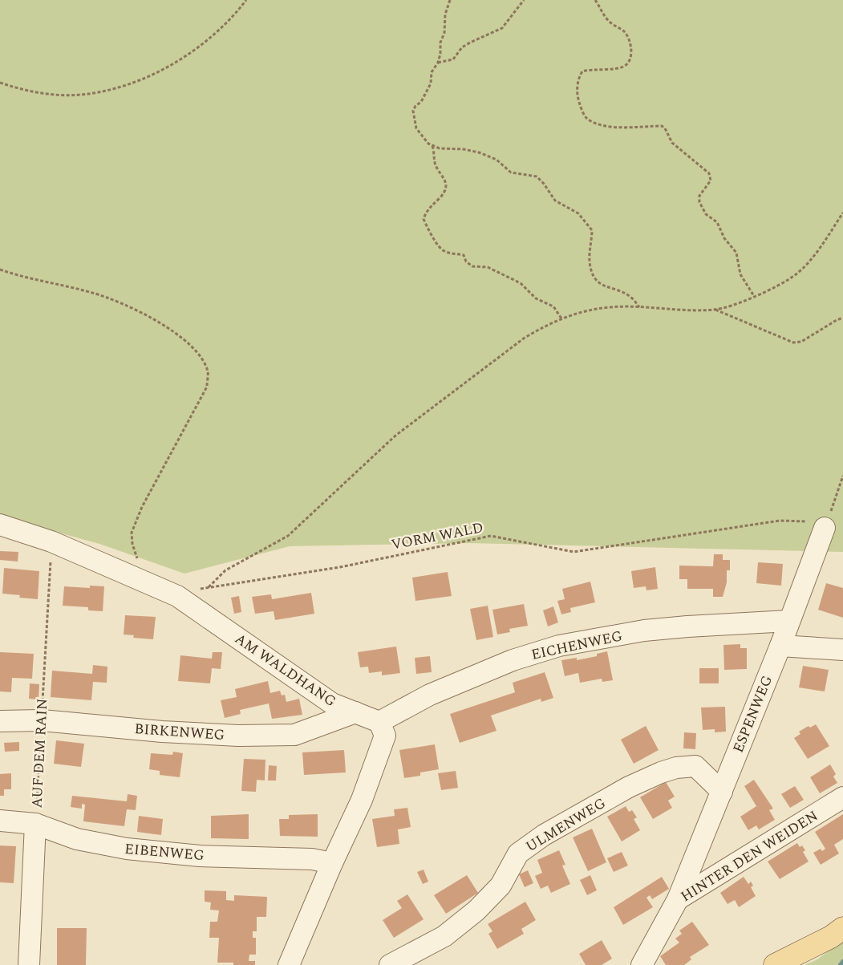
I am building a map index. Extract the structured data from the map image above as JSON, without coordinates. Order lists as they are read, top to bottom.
{
  "streets": {
    "street": [
      "EICHENWEG",
      "AM WALDHANG",
      "ESPENWEG",
      "BIRKENWEG",
      "AUF DEM RAIN",
      "ULMENWEG",
      "EIBENWEG",
      "HINTER DEN WEIDEN"
    ],
    "path": ["VORM WALD"]
  },
  "crossings": [
    ["VORM WALD", "AM WALDHANG"],
    ["VORM WALD", "ESPENWEG"],
    ["EICHENWEG", "AM WALDHANG"],
    ["EICHENWEG", "ESPENWEG"],
    ["AM WALDHANG", "BIRKENWEG"],
    ["AM WALDHANG", "AUF DEM RAIN"],
    ["ESPENWEG", "ULMENWEG"],
    ["ESPENWEG", "HINTER DEN WEIDEN"],
    ["BIRKENWEG", "AUF DEM RAIN"],
    ["AUF DEM RAIN", "EIBENWEG"]
  ]
}
